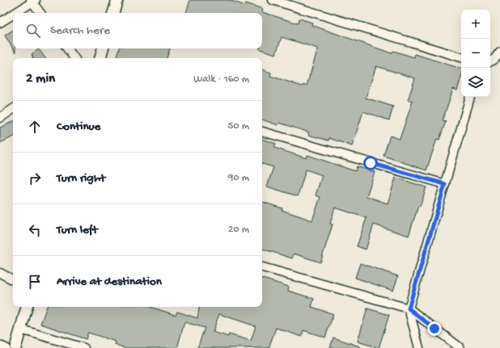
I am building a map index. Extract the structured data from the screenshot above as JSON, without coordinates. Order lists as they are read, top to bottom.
{
  "page": {
    "map_buttons": ["+", "−"],
    "search": "Search here",
    "heading": ["2 min", "Walk · 160 m"],
    "list": [
      ["Continue", "50 m"],
      ["Turn right", "90 m"],
      ["Turn left", "20 m"],
      "Arrive at destination"
    ]
  }
}
